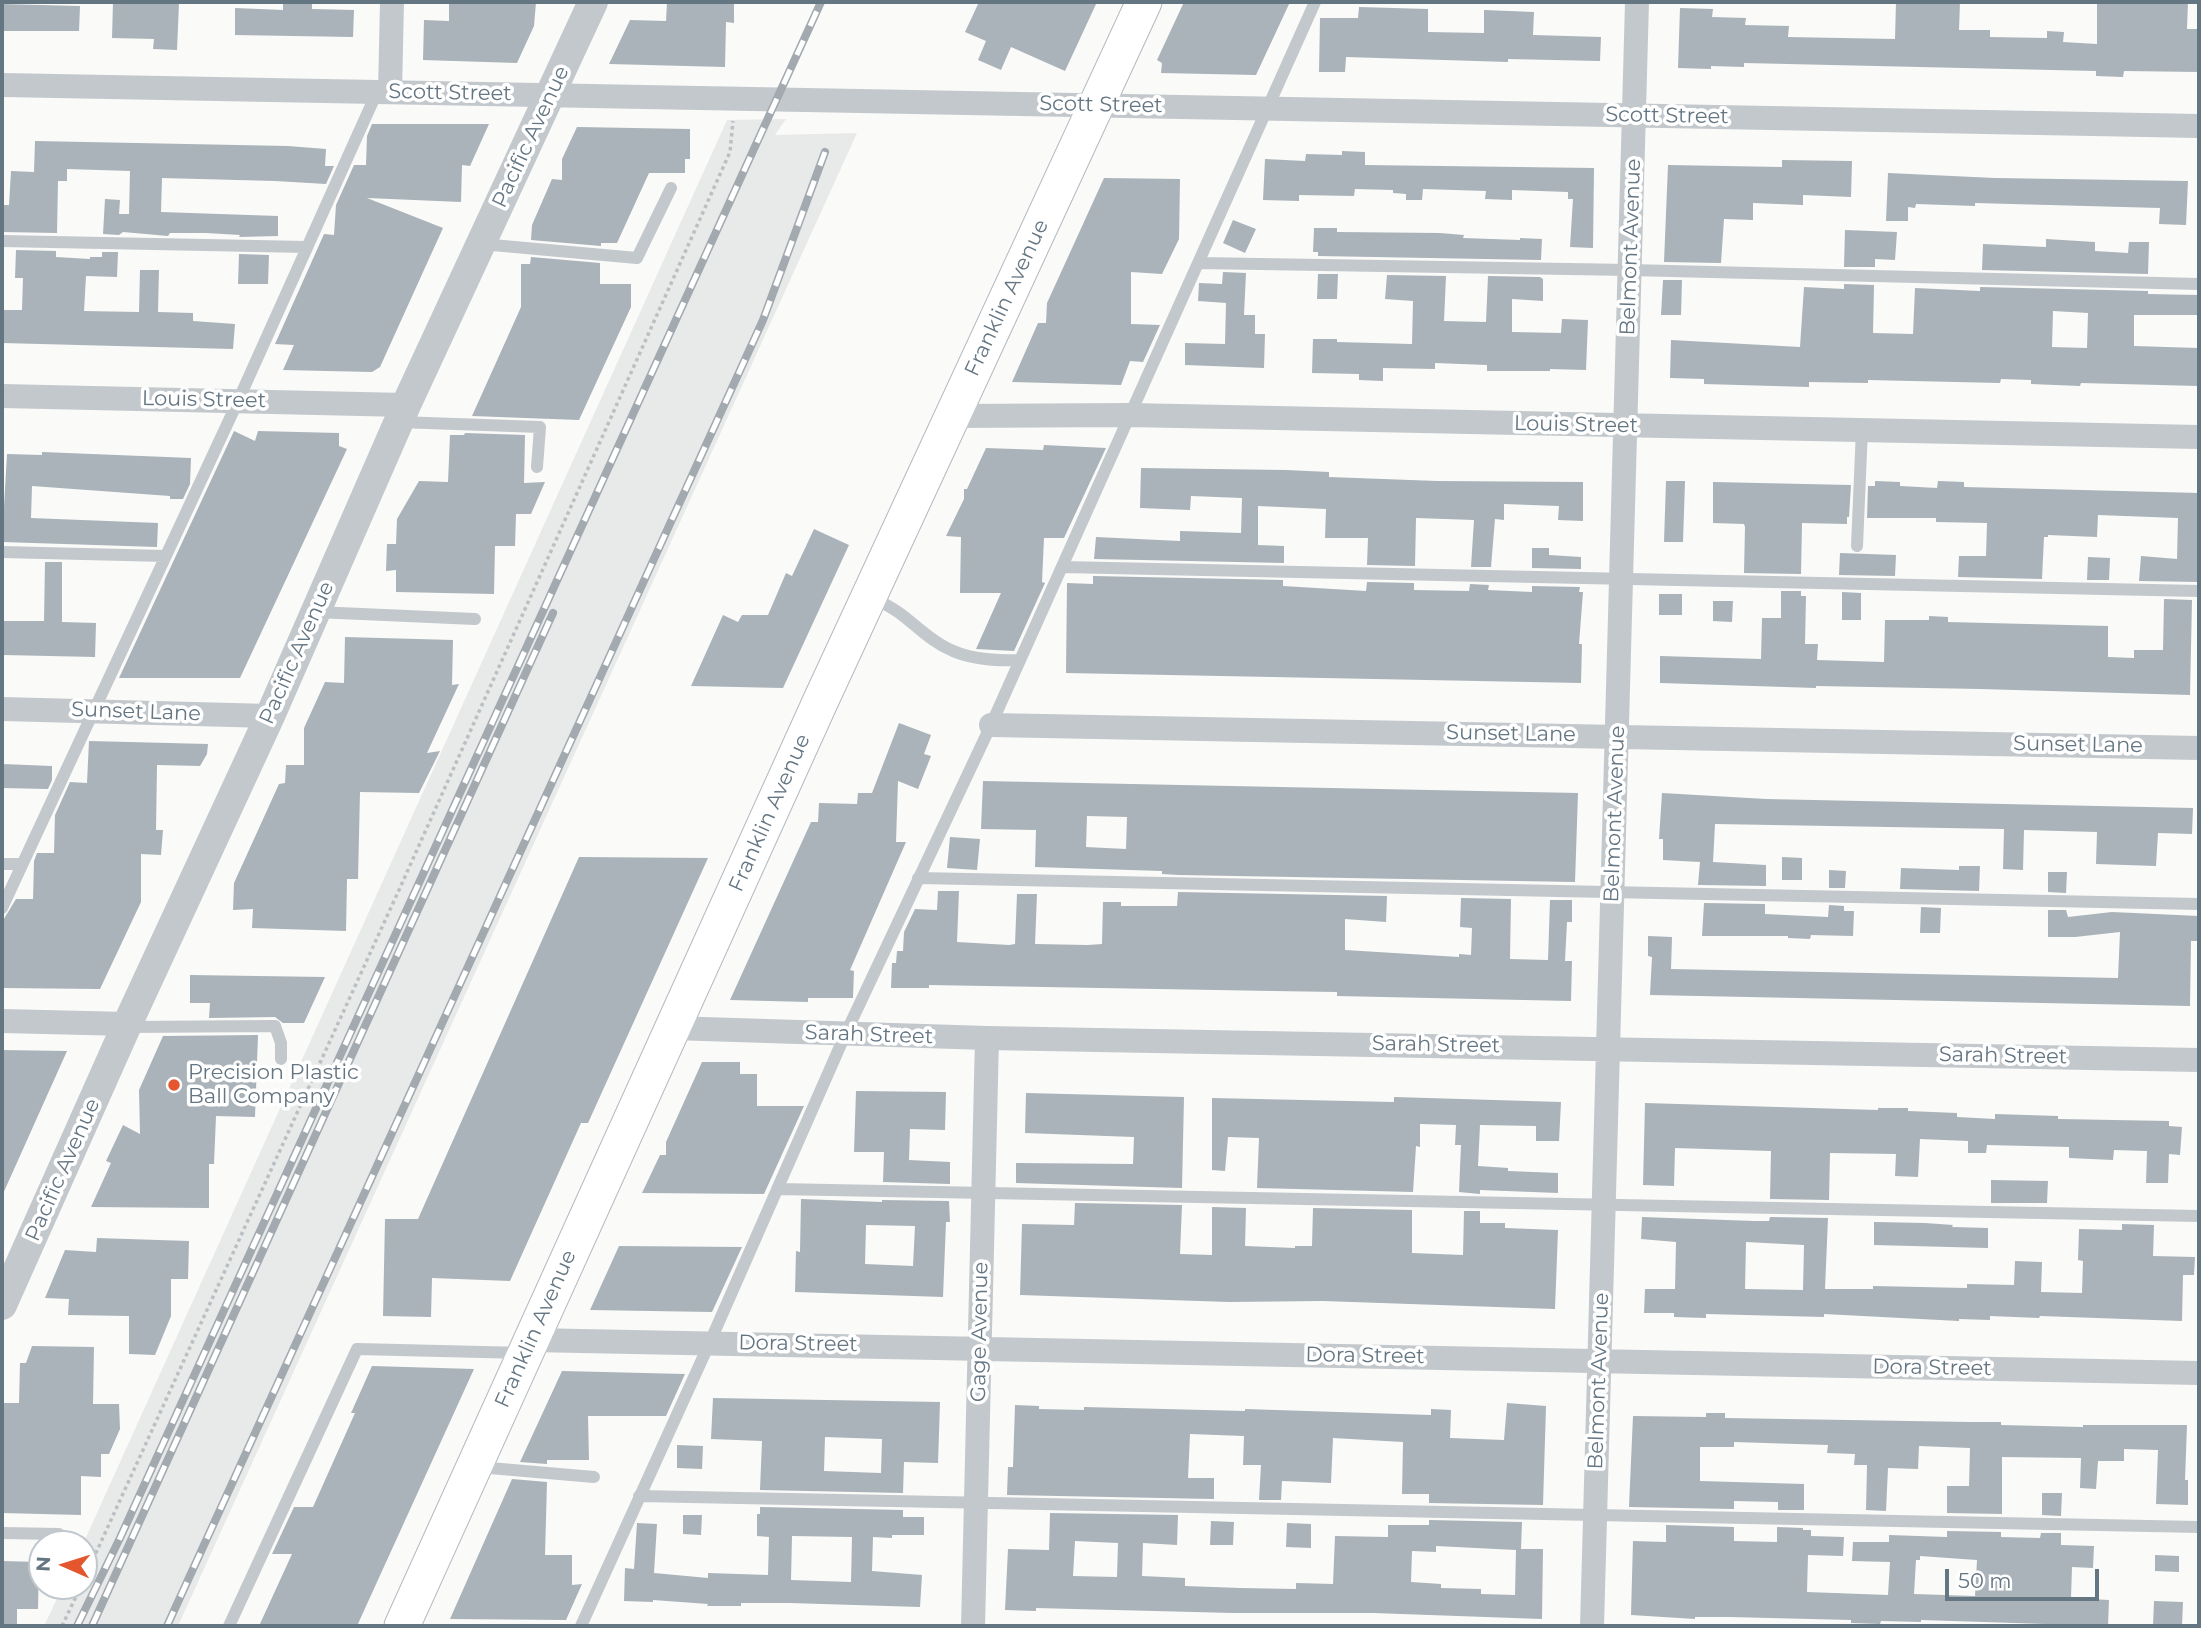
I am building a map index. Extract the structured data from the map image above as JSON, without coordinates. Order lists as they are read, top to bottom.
{
  "streets": {
    "main road": ["Franklin Avenue"],
    "street": [
      "Scott Street",
      "Pacific Avenue",
      "Belmont Avenue",
      "Louis Street",
      "Sunset Lane",
      "Sarah Street",
      "Gage Avenue",
      "Dora Street"
    ]
  },
  "crossings": [
    ["Scott Street", "Pacific Avenue"],
    ["Scott Street", "Belmont Avenue"],
    ["Scott Street", "Franklin Avenue"],
    ["Pacific Avenue", "Louis Street"],
    ["Pacific Avenue", "Sunset Lane"],
    ["Belmont Avenue", "Louis Street"],
    ["Belmont Avenue", "Sunset Lane"],
    ["Belmont Avenue", "Sarah Street"],
    ["Belmont Avenue", "Dora Street"],
    ["Franklin Avenue", "Louis Street"],
    ["Franklin Avenue", "Sarah Street"],
    ["Franklin Avenue", "Dora Street"],
    ["Sarah Street", "Gage Avenue"],
    ["Gage Avenue", "Dora Street"]
  ],
  "places": ["Precision Plastic Ball Company"],
  "scale_bar": "50 m",
  "north": "left"
}
